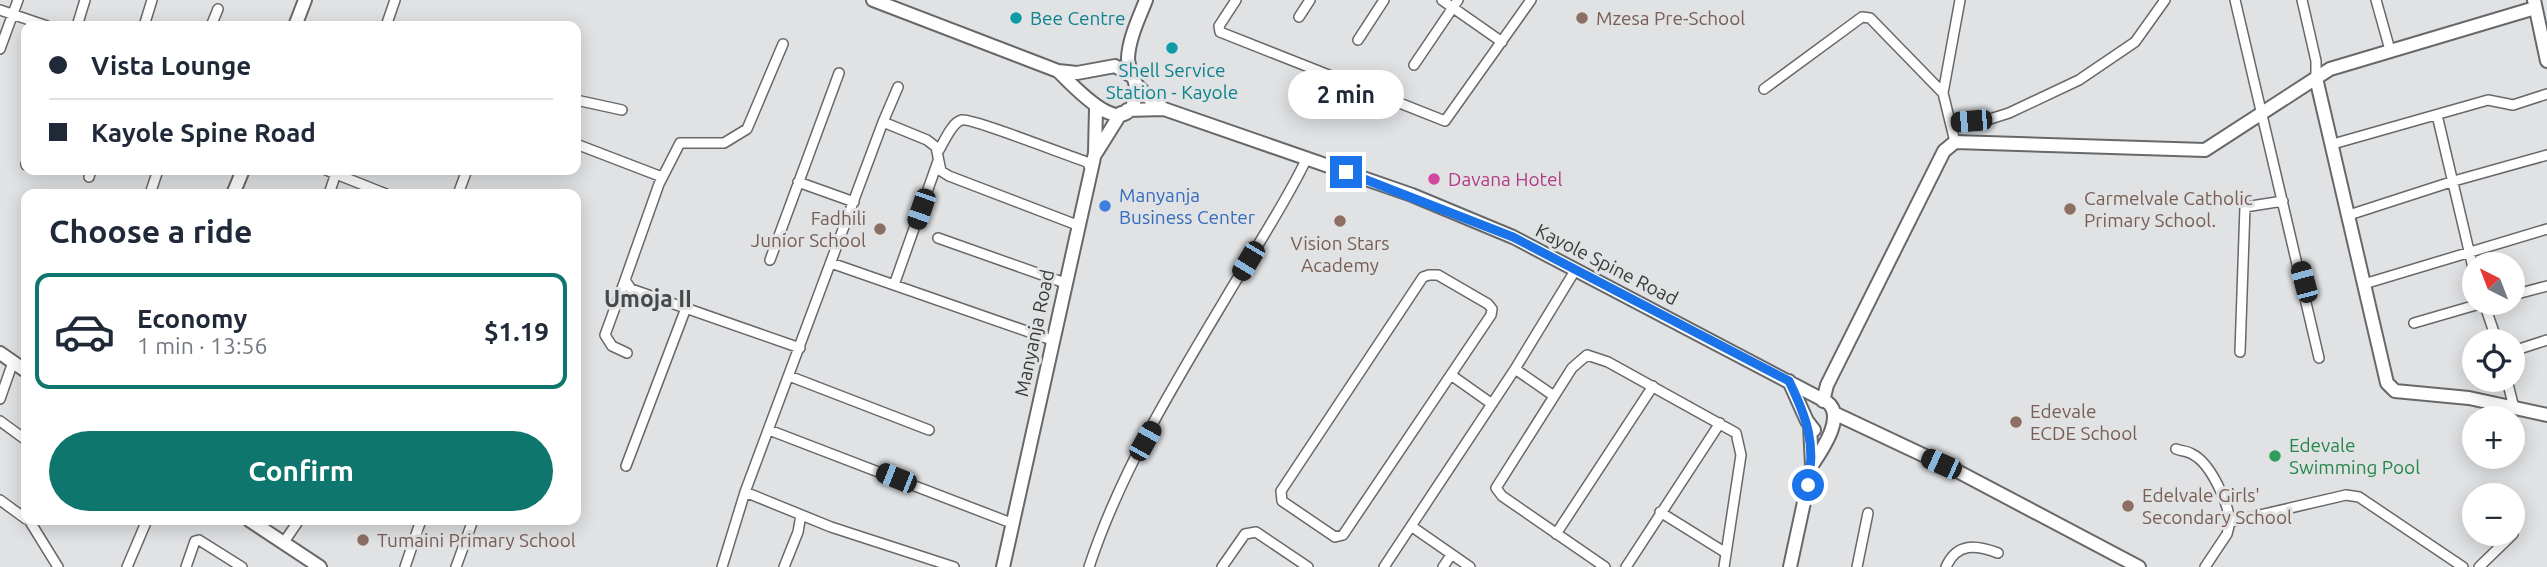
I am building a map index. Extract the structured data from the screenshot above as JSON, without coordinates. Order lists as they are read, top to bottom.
{
  "streets": {
    "main road": ["Kayole Spine Road", "Manyanja Road"]
  },
  "districts": ["Umoja II"],
  "places": [
    "Bee Centre",
    "Mzesa Pre-School",
    "Shell Service Station - Kayole",
    "Davana Hotel",
    "Manyanja Business Center",
    "Carmelvale Catholic Primary School.",
    "Vision Stars Academy",
    "Fadhili Junior School",
    "Edevale ECDE School",
    "Edevale Swimming Pool",
    "Edelvale Girls' Secondary School",
    "Tumaini Primary School"
  ],
  "north": "top left",
  "page": {
    "banner": ["Vista Lounge", "Kayole Spine Road"],
    "bubble": "2 min",
    "heading": "Choose a ride",
    "map_buttons": ["+", "−"],
    "list": [
      {
        "name": "Economy",
        "note": "1 min · 13:56",
        "value": "$1.19"
      }
    ],
    "buttons": "Confirm"
  }
}
